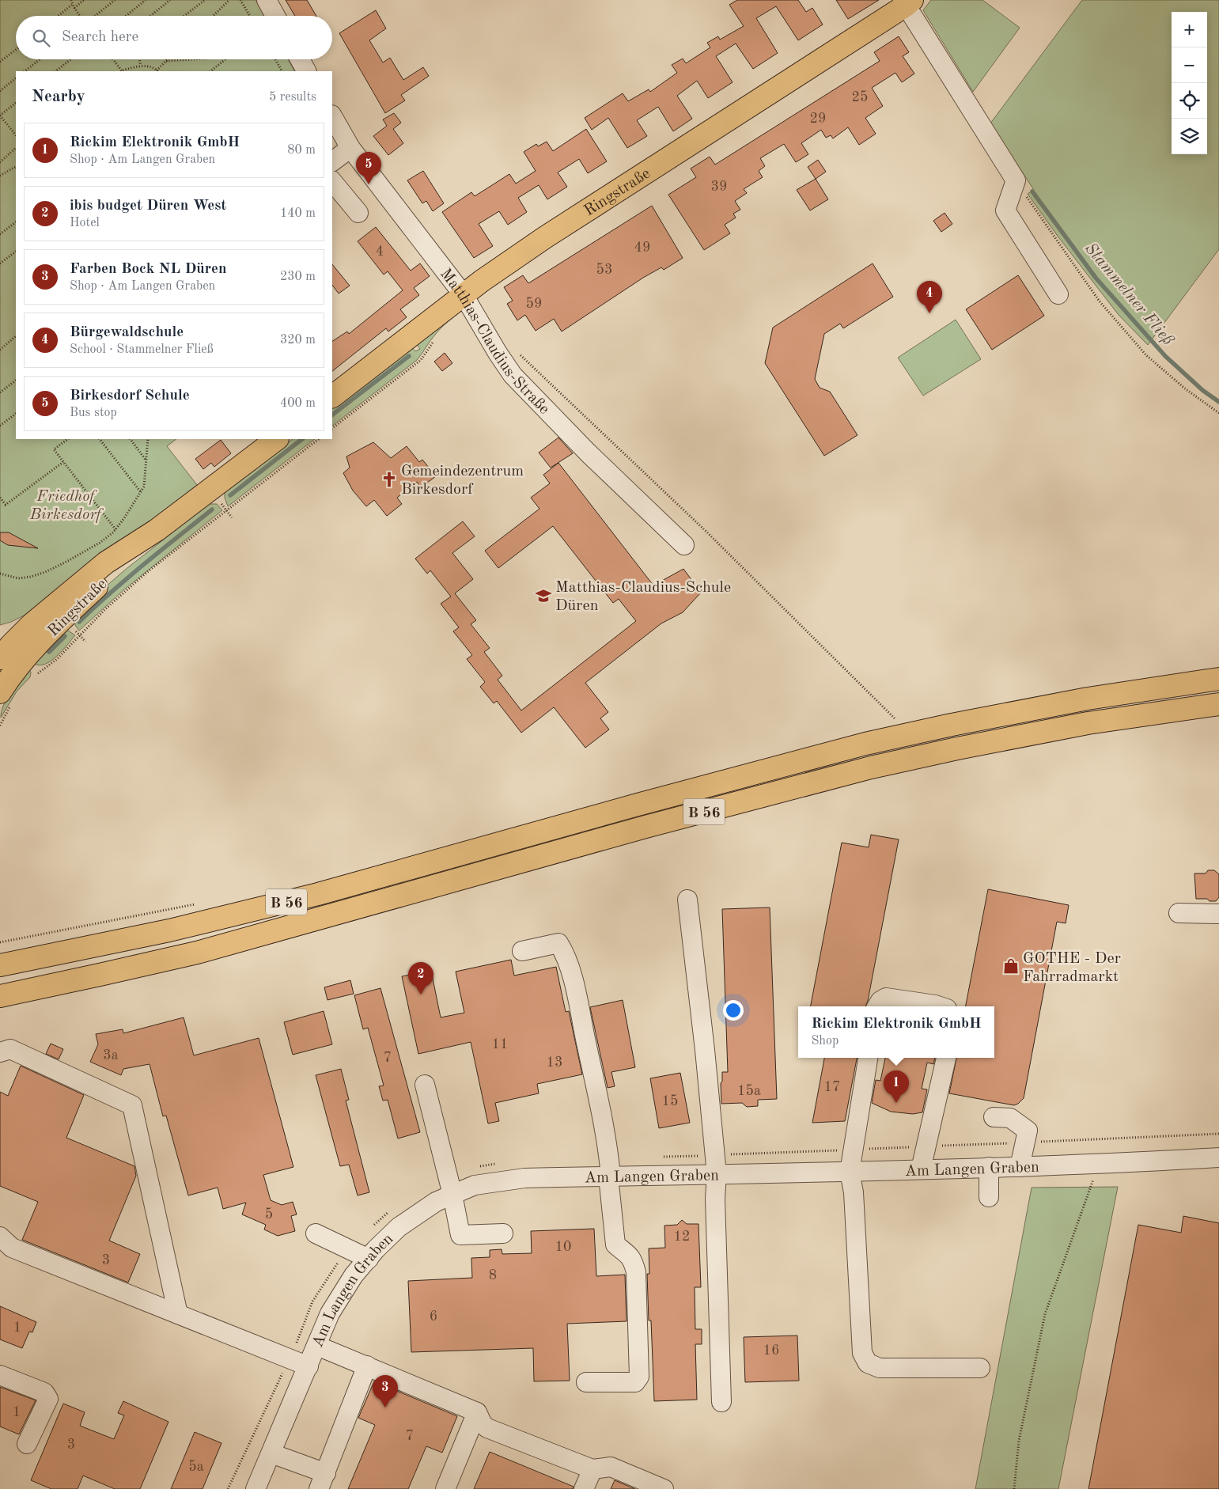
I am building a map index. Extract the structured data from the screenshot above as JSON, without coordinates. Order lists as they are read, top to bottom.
{
  "streets": {
    "main road": ["Ringstraße", "B 56"],
    "street": ["Matthias-Claudius-Straße", "Am Langen Graben"]
  },
  "crossings": [
    ["Ringstraße", "Matthias-Claudius-Straße"]
  ],
  "water": ["Stammelner Fließ"],
  "parks": ["Friedhof Birkesdorf"],
  "places": {
    "church": ["Gemeindezentrum Birkesdorf"],
    "school or university": ["Matthias-Claudius-Schule Düren"],
    "shop": ["GOTHE - Der Fahrradmarkt"]
  },
  "house_numbers": [
    "25",
    "29",
    "39",
    "49",
    "4",
    "53",
    "59",
    "11",
    "3a",
    "7",
    "13",
    "17",
    "15a",
    "15",
    "5",
    "12",
    "10",
    "3",
    "8",
    "6",
    "1",
    "16",
    "1",
    "7",
    "3",
    "5a"
  ],
  "page": {
    "map_buttons": ["+", "−"],
    "search": "Search here",
    "heading": ["Nearby", "5 results"],
    "list": [
      {
        "mark": "1",
        "name": "Rickim Elektronik GmbH",
        "note": "Shop · Am Langen Graben",
        "value": "80 m"
      },
      {
        "mark": "2",
        "name": "ibis budget Düren West",
        "note": "Hotel",
        "value": "140 m"
      },
      {
        "mark": "3",
        "name": "Farben Bock NL Düren",
        "note": "Shop · Am Langen Graben",
        "value": "230 m"
      },
      {
        "mark": "4",
        "name": "Bürgewaldschule",
        "note": "School · Stammelner Fließ",
        "value": "320 m"
      },
      {
        "mark": "5",
        "name": "Birkesdorf Schule",
        "note": "Bus stop",
        "value": "400 m"
      }
    ],
    "pins": [
      "5",
      "4",
      "2",
      "1",
      "3"
    ],
    "popup": ["Rickim Elektronik GmbH", "Shop"]
  }
}
